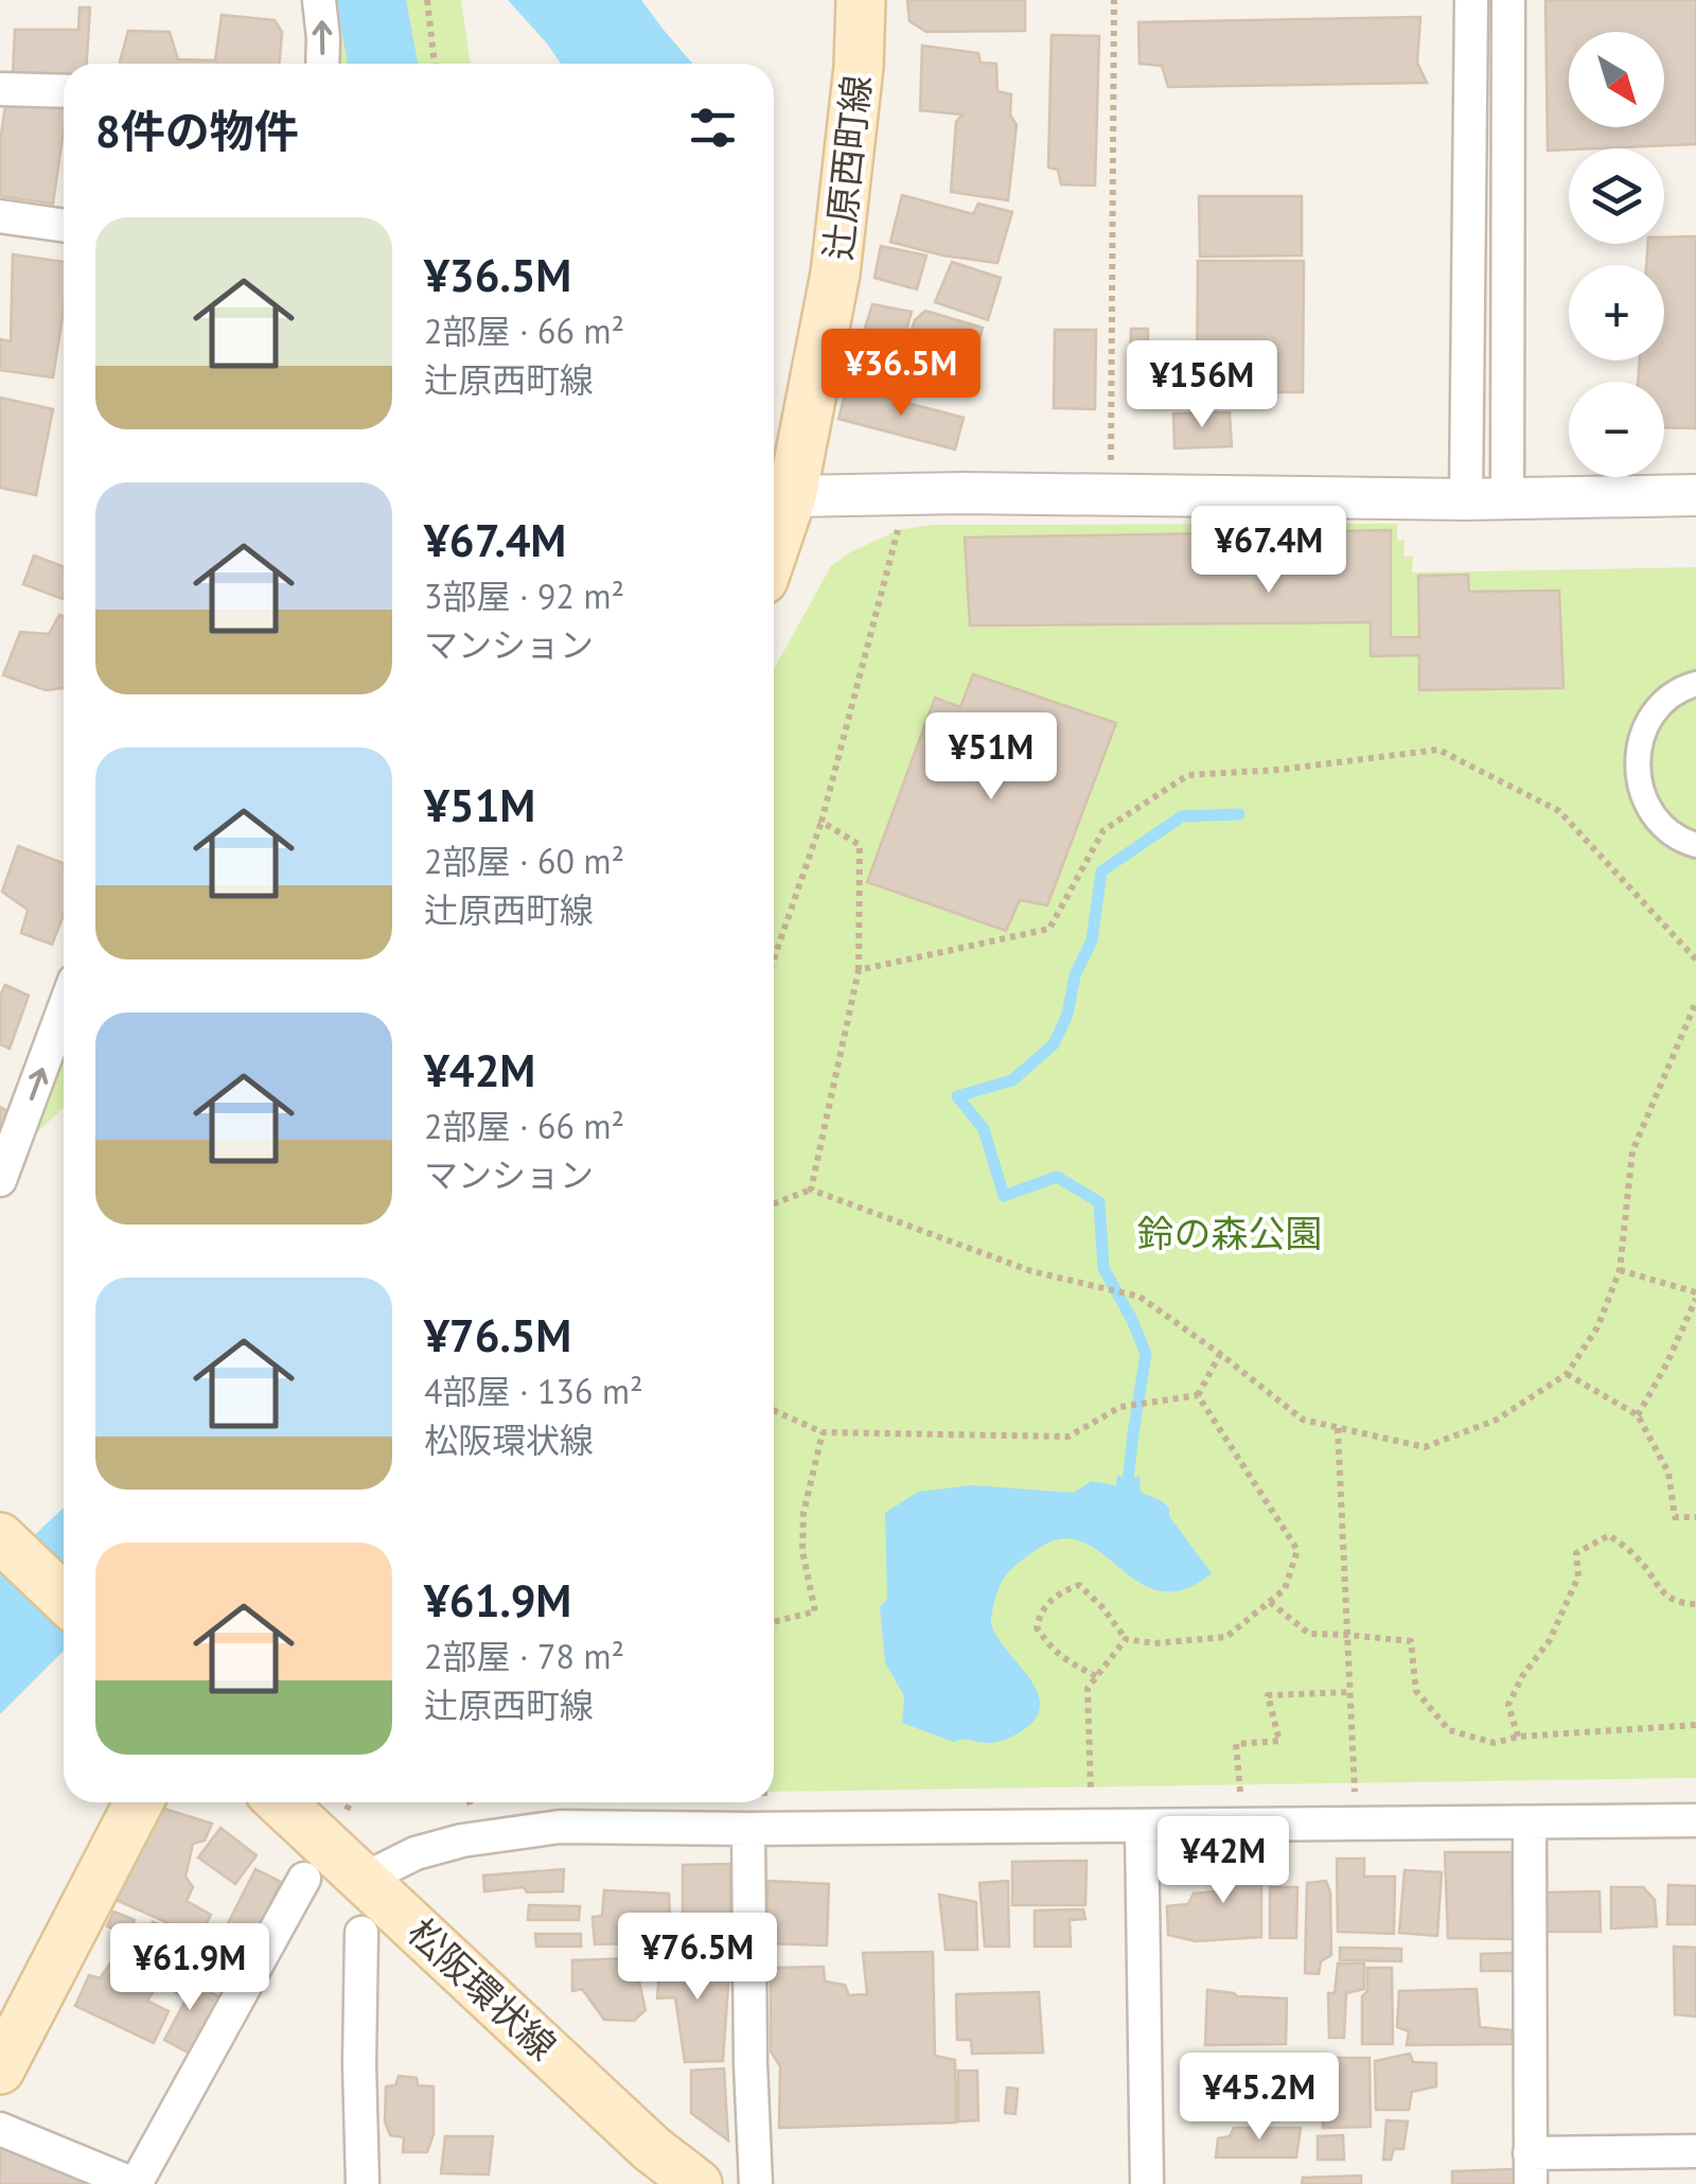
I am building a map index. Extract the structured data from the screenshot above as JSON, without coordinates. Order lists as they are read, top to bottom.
{
  "streets": {
    "main road": ["辻原西町線", "松阪環状線"]
  },
  "parks": ["鈴の森公園"],
  "north": "bottom right",
  "page": {
    "map_buttons": ["+", "−"],
    "heading": "8件の物件",
    "list": [
      {
        "name": "¥36.5M",
        "note": "2部屋 · 66 m² · 辻原西町線"
      },
      {
        "name": "¥67.4M",
        "note": "3部屋 · 92 m² · マンション"
      },
      {
        "name": "¥51M",
        "note": "2部屋 · 60 m² · 辻原西町線"
      },
      {
        "name": "¥42M",
        "note": "2部屋 · 66 m² · マンション"
      },
      {
        "name": "¥76.5M",
        "note": "4部屋 · 136 m² · 松阪環状線"
      },
      {
        "name": "¥61.9M",
        "note": "2部屋 · 78 m² · 辻原西町線"
      }
    ],
    "price": [
      "¥36.5M",
      "¥156M",
      "¥67.4M",
      "¥51M",
      "¥42M",
      "¥76.5M",
      "¥61.9M",
      "¥45.2M"
    ]
  }
}
